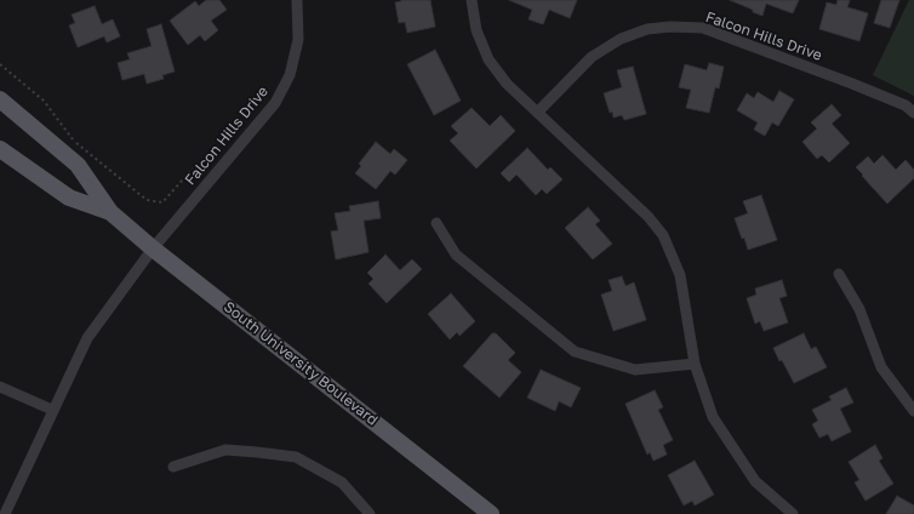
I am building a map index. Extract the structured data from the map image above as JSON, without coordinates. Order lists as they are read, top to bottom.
{
  "streets": {
    "main road": ["South University Boulevard"],
    "street": ["Falcon Hills Drive"]
  },
  "crossings": [
    ["Falcon Hills Drive", "South University Boulevard"]
  ]
}
